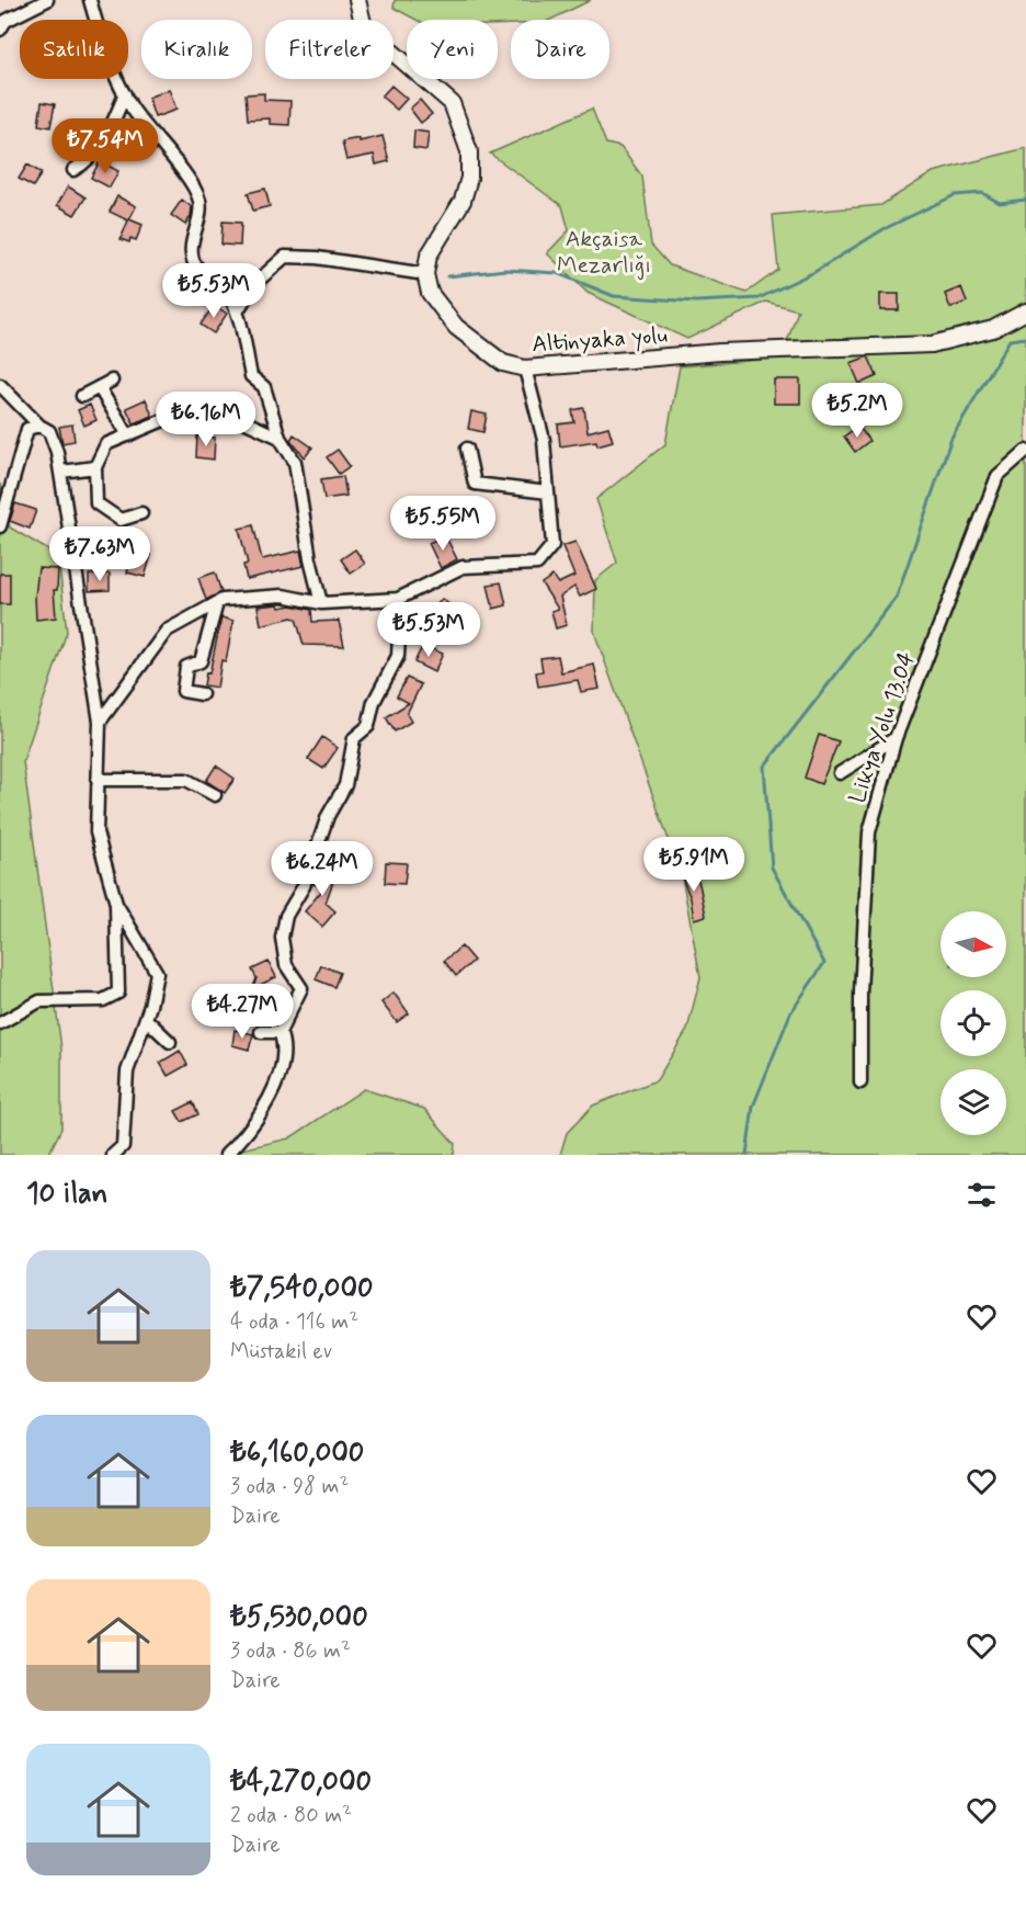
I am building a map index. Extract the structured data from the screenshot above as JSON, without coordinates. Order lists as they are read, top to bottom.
{
  "streets": {
    "main road": ["Altinyaka yolu"],
    "street": ["Likya Yolu 13.04"]
  },
  "parks": ["Akçaisa Mezarlığı"],
  "north": "right",
  "page": {
    "chip": [
      "Satılık",
      "Kiralık",
      "Filtreler",
      "Yeni",
      "Daire"
    ],
    "price": [
      "₺7.54M",
      "₺5.53M",
      "₺5.2M",
      "₺6.16M",
      "₺5.55M",
      "₺7.63M",
      "₺5.53M",
      "₺5.91M",
      "₺6.24M",
      "₺4.27M"
    ],
    "heading": "10 ilan",
    "list": [
      {
        "name": "₺7,540,000",
        "note": "4 oda · 116 m² · Müstakil ev"
      },
      {
        "name": "₺6,160,000",
        "note": "3 oda · 98 m² · Daire"
      },
      {
        "name": "₺5,530,000",
        "note": "3 oda · 86 m² · Daire"
      },
      {
        "name": "₺4,270,000",
        "note": "2 oda · 80 m² · Daire"
      }
    ]
  }
}
